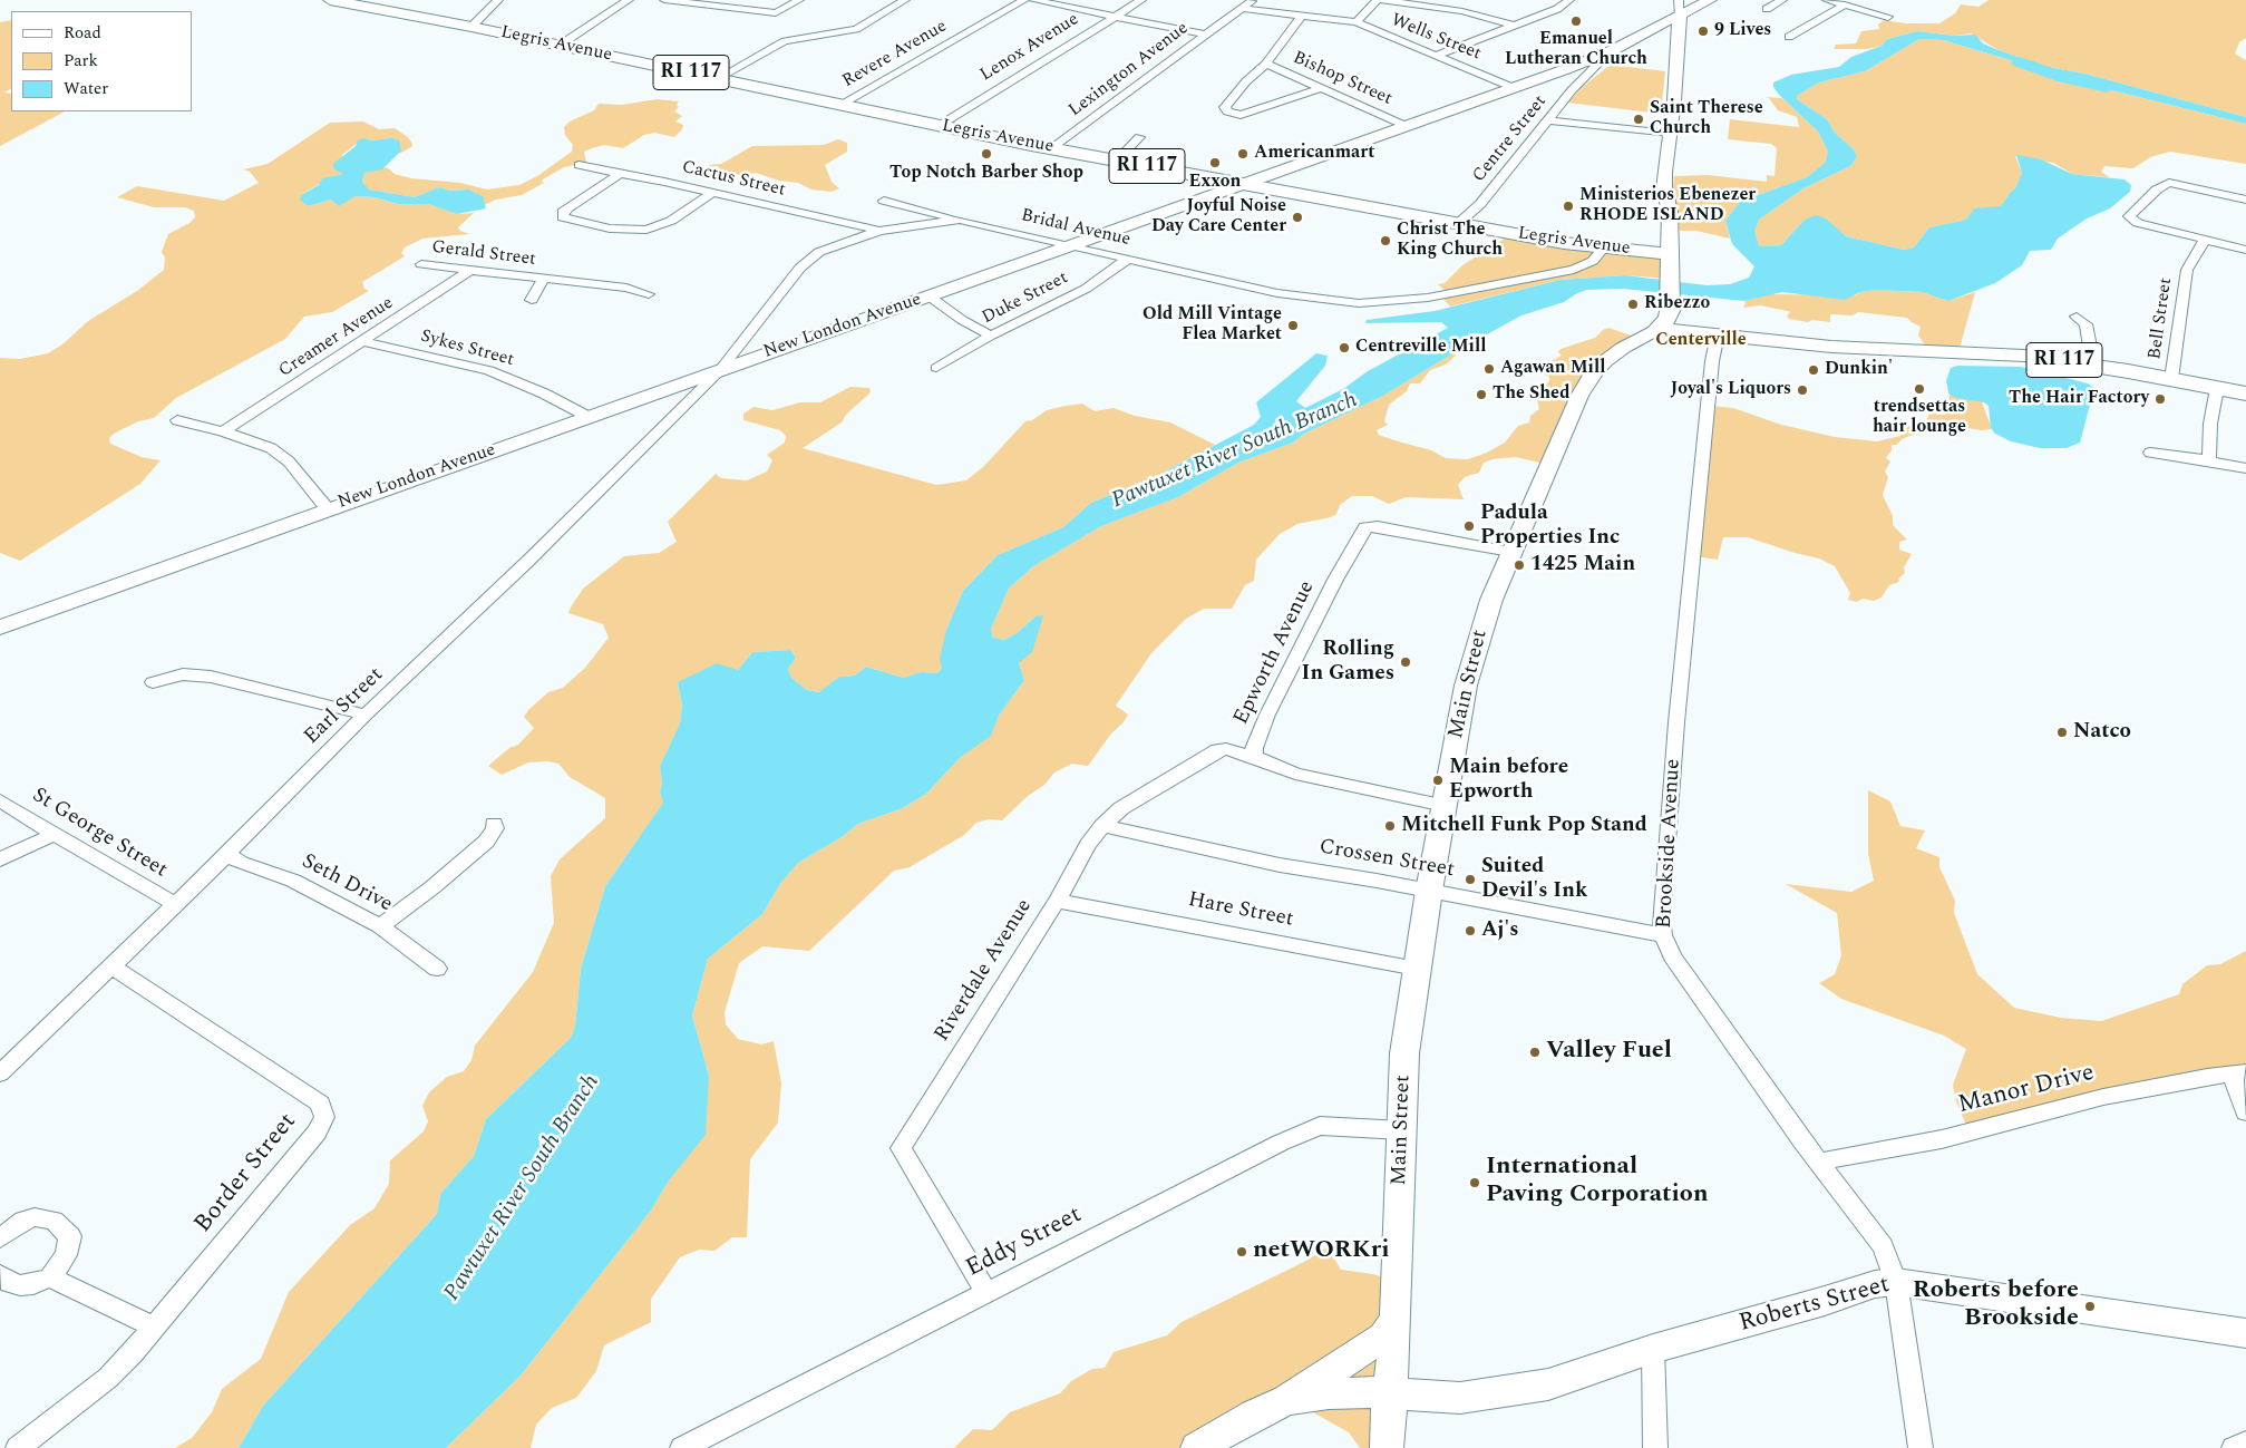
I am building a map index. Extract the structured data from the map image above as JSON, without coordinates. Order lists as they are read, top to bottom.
{
  "streets": {
    "main road": [
      "Legris Avenue",
      "RI 117",
      "New London Avenue",
      "Main Street",
      "Roberts Street"
    ],
    "street": [
      "Wells Street",
      "Lenox Avenue",
      "Revere Avenue",
      "Lexington Avenue",
      "Bishop Street",
      "Centre Street",
      "Cactus Street",
      "Bridal Avenue",
      "Gerald Street",
      "Duke Street",
      "Bell Street",
      "Creamer Avenue",
      "Sykes Street",
      "Epworth Avenue",
      "Earl Street",
      "St George Street",
      "Brookside Avenue",
      "Crossen Street",
      "Seth Drive",
      "Hare Street",
      "Riverdale Avenue",
      "Manor Drive",
      "Border Street",
      "Eddy Street"
    ]
  },
  "crossings": [
    ["Wells Street", "Lexington Avenue"],
    ["Wells Street", "New London Avenue"],
    ["Legris Avenue", "Lenox Avenue"],
    ["Legris Avenue", "Revere Avenue"],
    ["Legris Avenue", "Lexington Avenue"],
    ["Legris Avenue", "Centre Street"],
    ["Legris Avenue", "Bridal Avenue"],
    ["Legris Avenue", "New London Avenue"],
    ["RI 117", "Bell Street"],
    ["RI 117", "Main Street"],
    ["RI 117", "Brookside Avenue"],
    ["Bishop Street", "New London Avenue"],
    ["Centre Street", "New London Avenue"],
    ["Cactus Street", "Bridal Avenue"],
    ["Bridal Avenue", "Duke Street"],
    ["Bridal Avenue", "New London Avenue"],
    ["Bridal Avenue", "Earl Street"],
    ["Gerald Street", "Creamer Avenue"],
    ["New London Avenue", "Sykes Street"],
    ["New London Avenue", "Earl Street"],
    ["Creamer Avenue", "Sykes Street"],
    ["Epworth Avenue", "Main Street"],
    ["Epworth Avenue", "Riverdale Avenue"],
    ["Main Street", "Crossen Street"],
    ["Main Street", "Hare Street"],
    ["Main Street", "Eddy Street"],
    ["Main Street", "Roberts Street"],
    ["Earl Street", "St George Street"],
    ["Earl Street", "Seth Drive"],
    ["Earl Street", "Border Street"],
    ["Brookside Avenue", "Crossen Street"],
    ["Brookside Avenue", "Manor Drive"],
    ["Brookside Avenue", "Roberts Street"],
    ["Crossen Street", "Riverdale Avenue"],
    ["Hare Street", "Riverdale Avenue"],
    ["Riverdale Avenue", "Eddy Street"]
  ],
  "districts": ["Centerville"],
  "water": ["Pawtuxet River South Branch"],
  "places": [
    "Emanuel Lutheran Church",
    "9 Lives",
    "Saint Therese Church",
    "Top Notch Barber Shop",
    "Americanmart",
    "Exxon",
    "Ministerios Ebenezer RHODE ISLAND",
    "Joyful Noise Day Care Center",
    "Christ The King Church",
    "Ribezzo",
    "Old Mill Vintage Flea Market",
    "Centreville Mill",
    "Agawan Mill",
    "Dunkin'",
    "trendsettas hair lounge",
    "Joyal's Liquors",
    "The Shed",
    "The Hair Factory",
    "Padula Properties Inc",
    "1425 Main",
    "Rolling In Games",
    "Natco",
    "Main before Epworth",
    "Mitchell Funk Pop Stand",
    "Suited Devil's Ink",
    "Aj's",
    "Valley Fuel",
    "International Paving Corporation",
    "netWORKri",
    "Roberts before Brookside"
  ],
  "legend": ["Road", "Park", "Water"]
}
